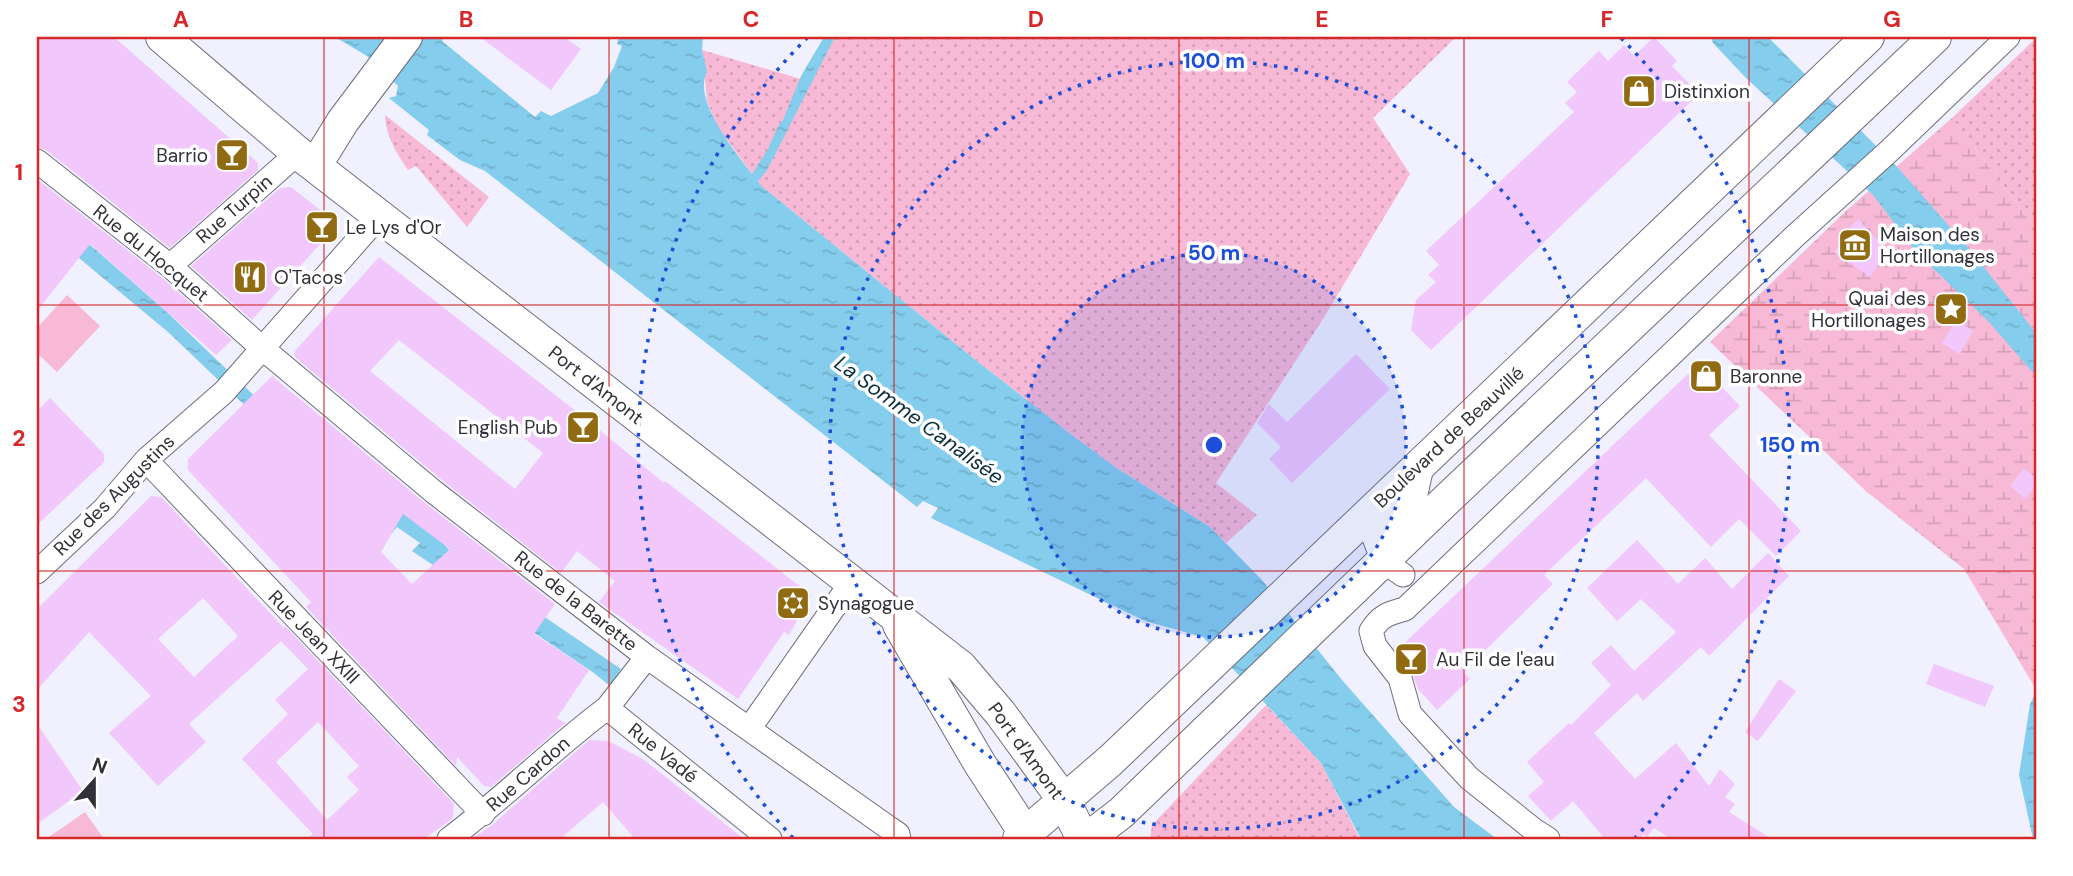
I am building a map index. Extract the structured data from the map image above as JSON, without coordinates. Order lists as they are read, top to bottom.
{
  "streets": {
    "main road": ["Port d'Amont", "Boulevard de Beauvillé"],
    "street": [
      "Rue Turpin",
      "Rue du Hocquet",
      "Rue des Augustins",
      "Rue de la Barette",
      "Rue Jean XXIII",
      "Rue Vadé",
      "Rue Cardon"
    ]
  },
  "crossings": [
    ["Rue Turpin", "Rue du Hocquet"],
    ["Rue Turpin", "Port d'Amont"],
    ["Rue du Hocquet", "Rue des Augustins"],
    ["Rue du Hocquet", "Rue de la Barette"],
    ["Port d'Amont", "Boulevard de Beauvillé"],
    ["Port d'Amont", "Rue des Augustins"],
    ["Rue des Augustins", "Rue de la Barette"],
    ["Rue des Augustins", "Rue Jean XXIII"],
    ["Rue Jean XXIII", "Rue Cardon"],
    ["Rue Vadé", "Rue Cardon"]
  ],
  "water": ["La Somme Canalisée"],
  "places": {
    "shop": ["Distinxion", "Baronne"],
    "bar": [
      "Barrio",
      "Le Lys d'Or",
      "English Pub",
      "Au Fil de l'eau"
    ],
    "museum": ["Maison des Hortillonages"],
    "restaurant": ["O'Tacos"],
    "place": ["Quai des Hortillonages"],
    "synagogue": ["Synagogue"]
  },
  "north": "top",
  "grid": {
    "columns": [
      "A",
      "B",
      "C",
      "D",
      "E",
      "F",
      "G"
    ],
    "rows": ["1", "2", "3"]
  },
  "rings": ["100 m", "50 m", "150 m"]
}
